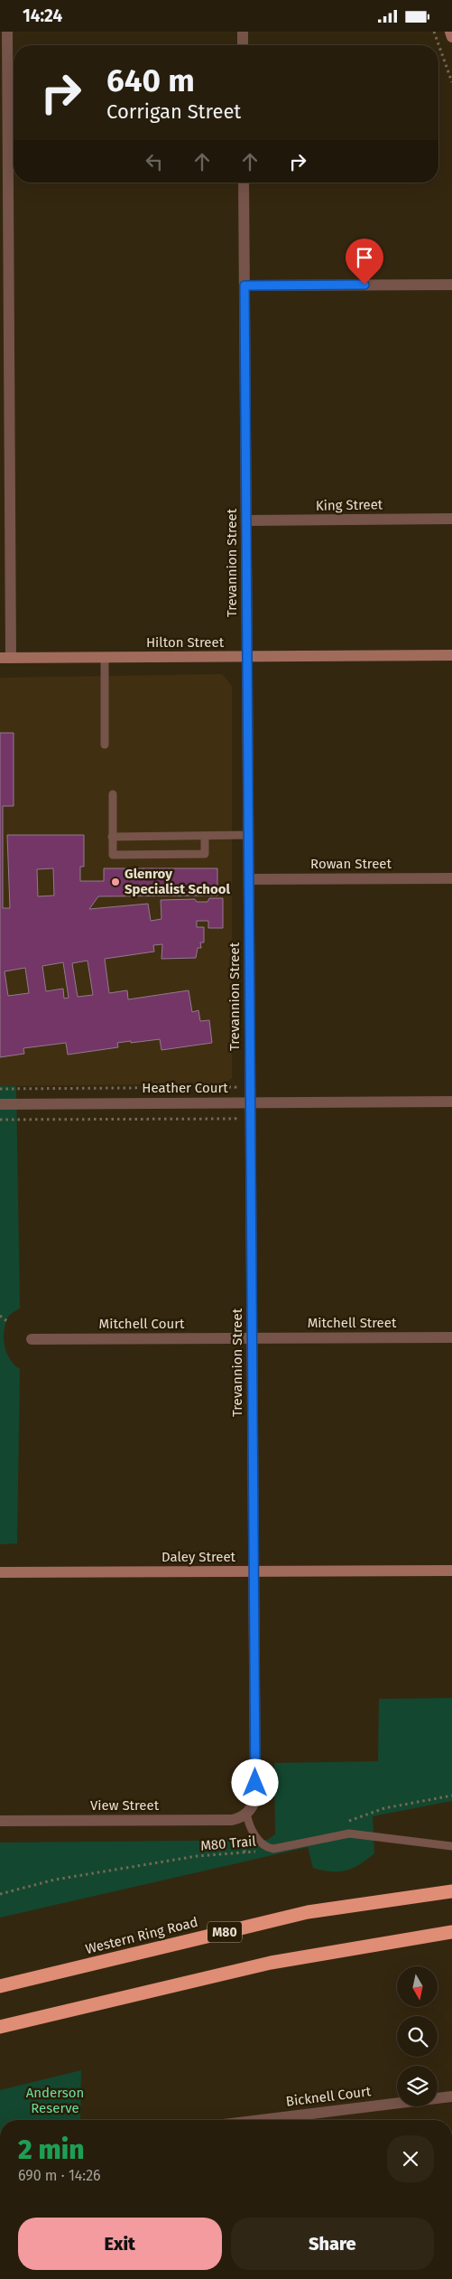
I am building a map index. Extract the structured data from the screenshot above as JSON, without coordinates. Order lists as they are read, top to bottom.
{
  "streets": {
    "highway": ["M80", "Western Ring Road"],
    "street": [
      "King Street",
      "Trevannion Street",
      "Hilton Street",
      "Rowan Street",
      "Heather Court",
      "Mitchell Street",
      "Mitchell Court",
      "Daley Street",
      "View Street",
      "Bicknell Court"
    ],
    "path": ["M80 Trail"]
  },
  "crossings": [
    ["King Street", "Trevannion Street"],
    ["Trevannion Street", "Hilton Street"],
    ["Trevannion Street", "Rowan Street"],
    ["Trevannion Street", "Heather Court"],
    ["Trevannion Street", "Mitchell Street"],
    ["Trevannion Street", "Mitchell Court"],
    ["Trevannion Street", "Daley Street"],
    ["Trevannion Street", "View Street"],
    ["Mitchell Street", "Mitchell Court"]
  ],
  "parks": ["Anderson Reserve"],
  "places": ["Glenroy Specialist School"],
  "north": "bottom",
  "page": {
    "status": "14:24",
    "turn": ["640 m", "Corrigan Street"],
    "heading": ["2 min", "690 m · 14:26"],
    "buttons": ["Exit", "Share"]
  }
}
